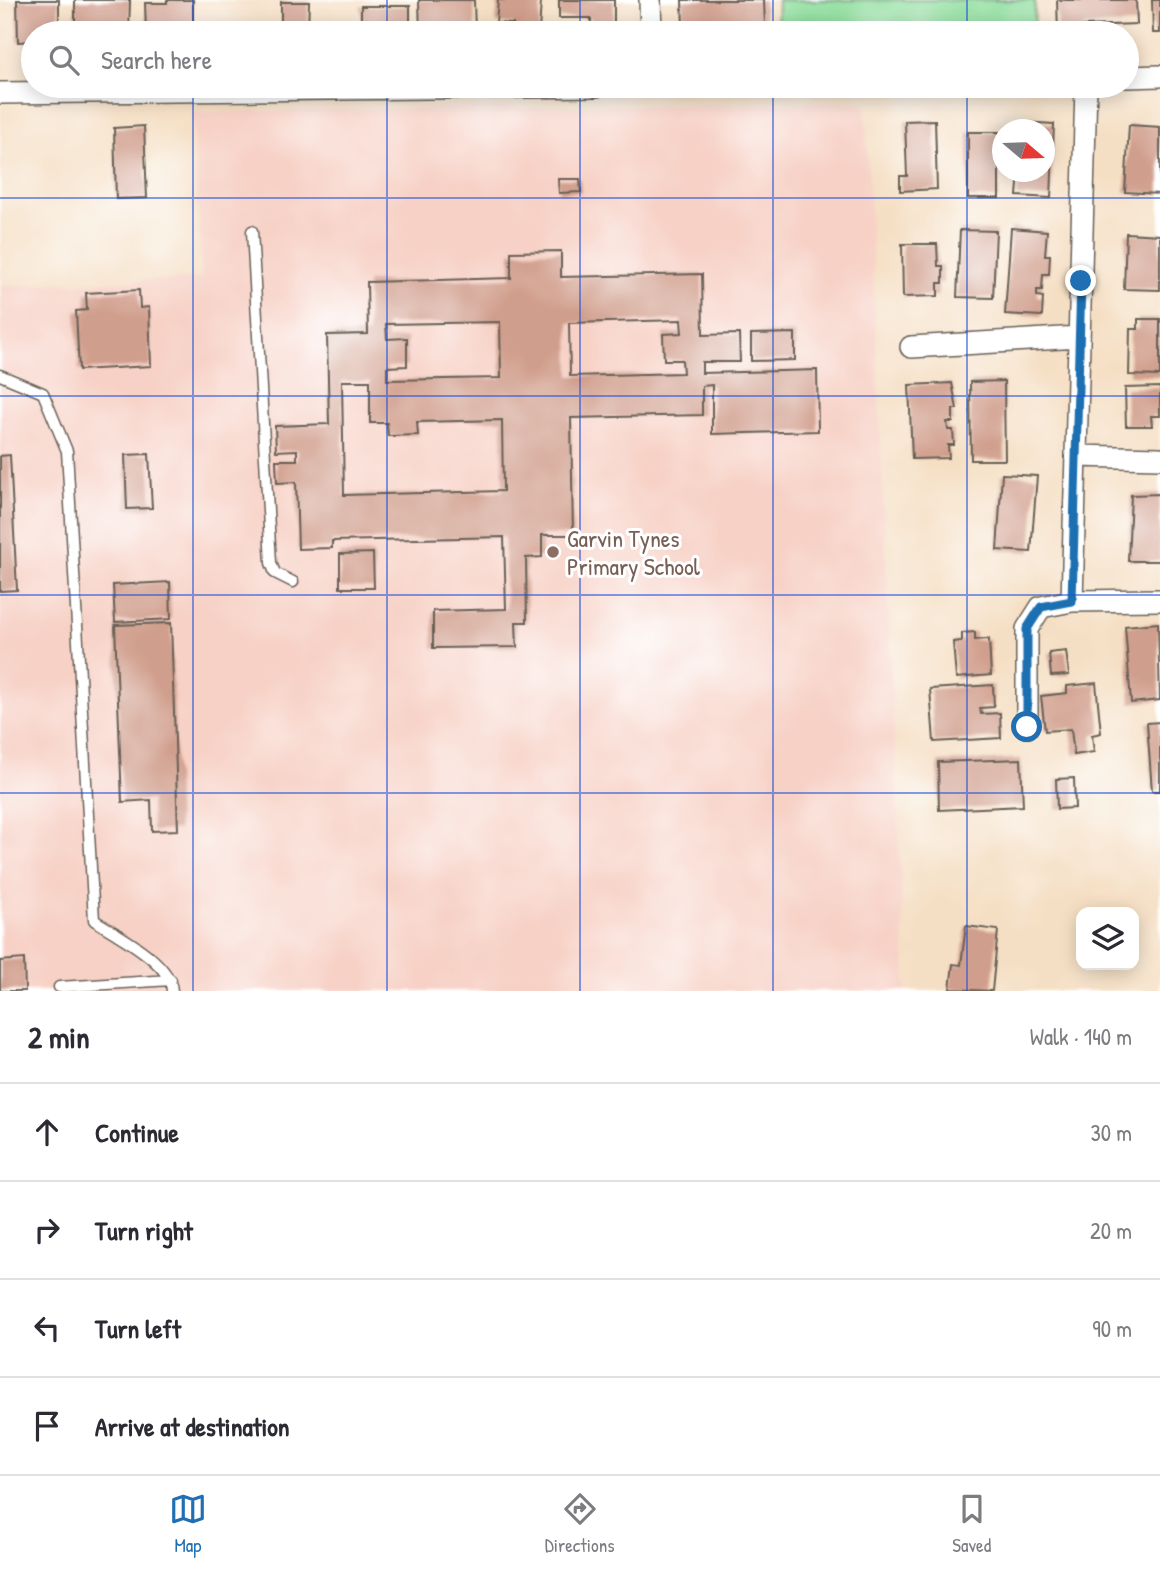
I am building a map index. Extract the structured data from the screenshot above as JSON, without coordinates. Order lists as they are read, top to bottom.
{
  "places": ["Garvin Tynes Primary School"],
  "north": "right",
  "page": {
    "search": "Search here",
    "heading": ["2 min", "Walk · 140 m"],
    "list": [
      ["Continue", "30 m"],
      ["Turn right", "20 m"],
      ["Turn left", "90 m"],
      "Arrive at destination"
    ],
    "nav": ["Map", "Directions", "Saved"]
  }
}
